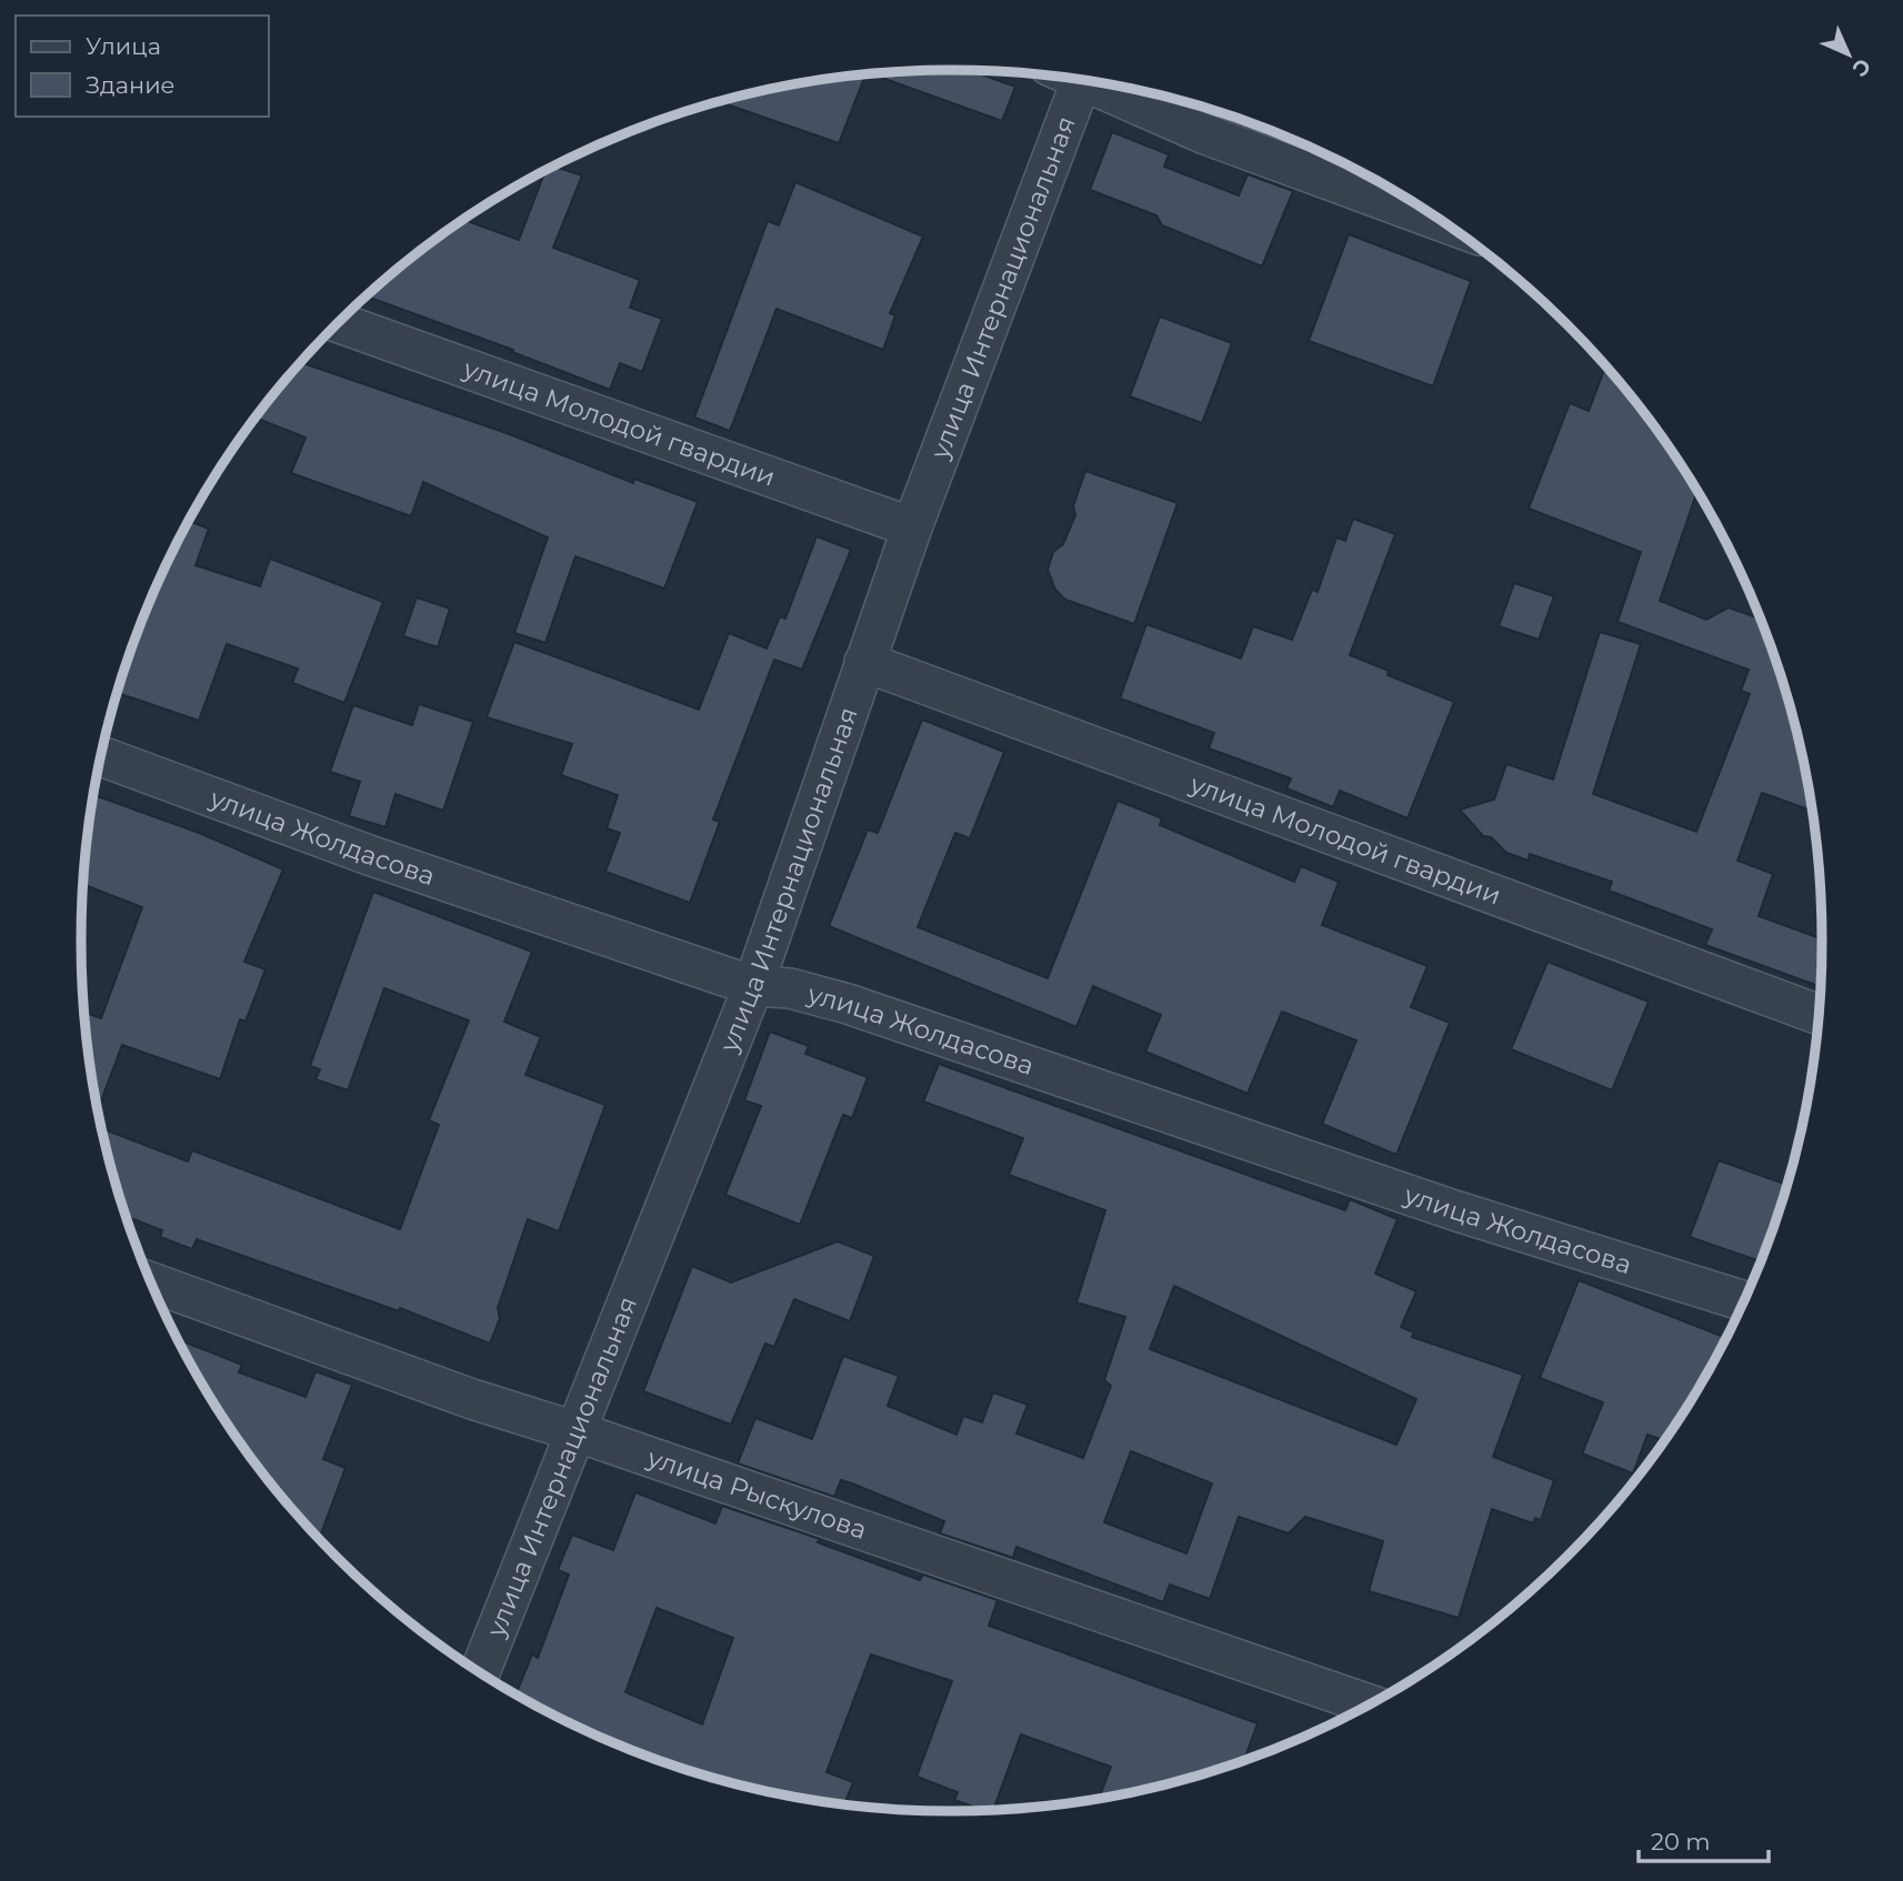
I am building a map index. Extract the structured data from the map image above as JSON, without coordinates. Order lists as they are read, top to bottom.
{
  "streets": {
    "street": [
      "улица Интернациональная",
      "улица Молодой гвардии",
      "улица Жолдасова",
      "улица Рыскулова"
    ]
  },
  "crossings": [
    ["улица Интернациональная", "улица Молодой гвардии"],
    ["улица Интернациональная", "улица Жолдасова"],
    ["улица Интернациональная", "улица Рыскулова"]
  ],
  "legend": ["Улица", "Здание"],
  "scale_bar": "20 m",
  "north": "bottom right"
}
